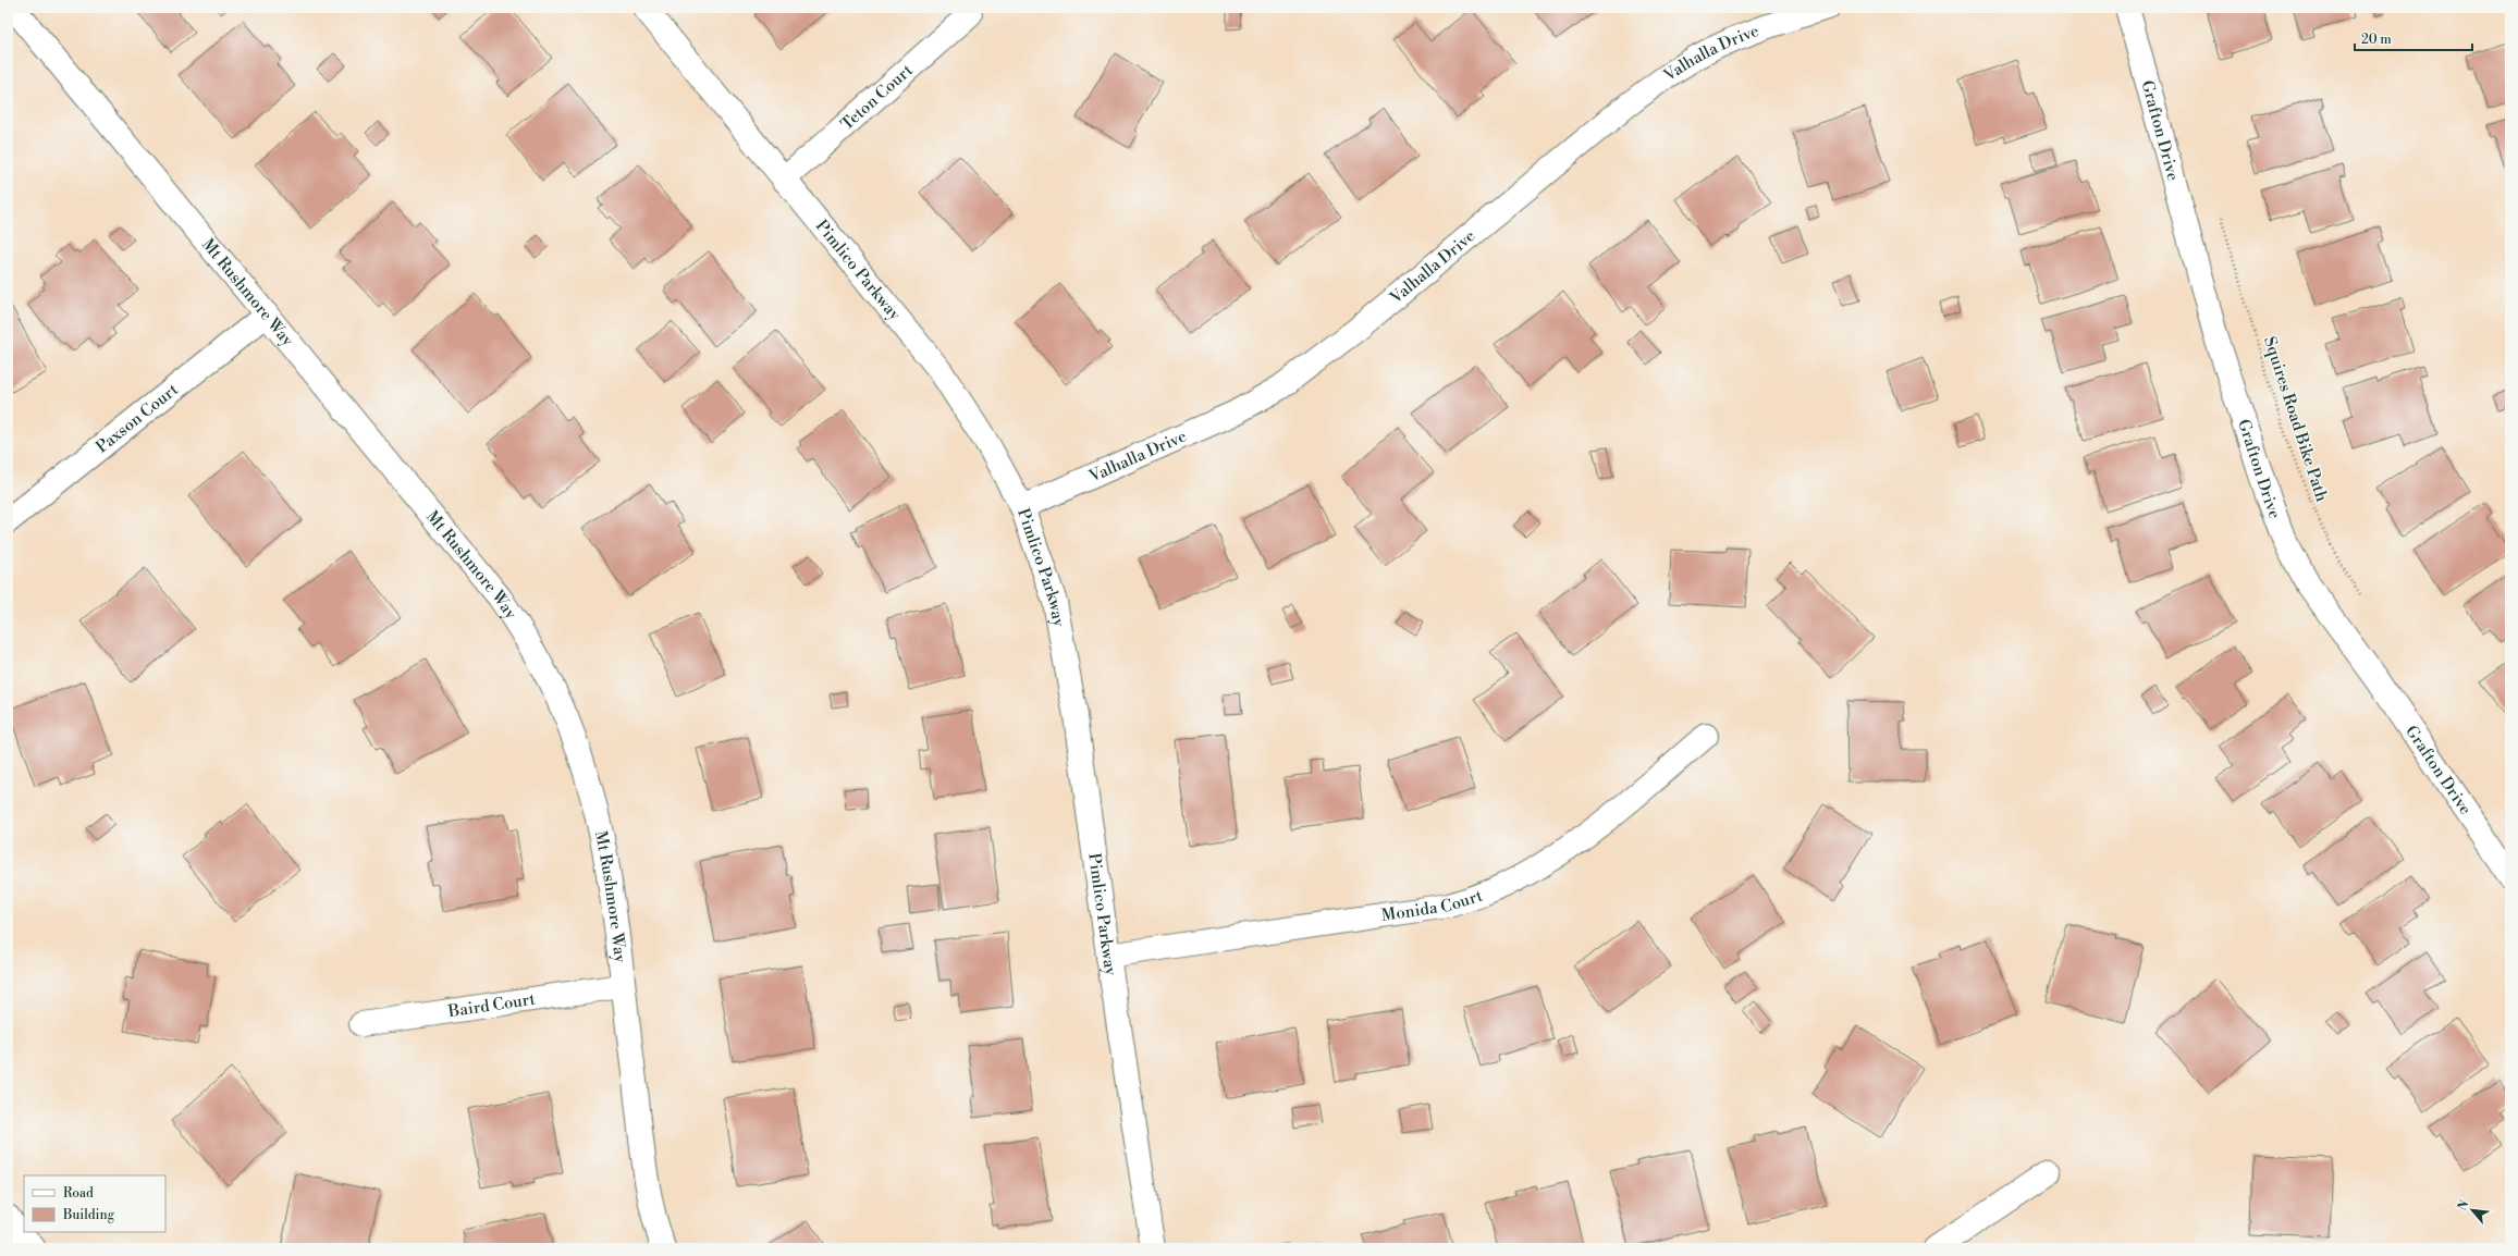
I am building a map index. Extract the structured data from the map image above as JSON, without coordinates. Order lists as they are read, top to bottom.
{
  "streets": {
    "street": [
      "Valhalla Drive",
      "Teton Court",
      "Grafton Drive",
      "Pimlico Parkway",
      "Mt Rushmore Way",
      "Paxson Court",
      "Monida Court",
      "Baird Court"
    ],
    "path": ["Squires Road Bike Path"]
  },
  "crossings": [
    ["Valhalla Drive", "Pimlico Parkway"],
    ["Teton Court", "Pimlico Parkway"],
    ["Pimlico Parkway", "Monida Court"],
    ["Mt Rushmore Way", "Paxson Court"],
    ["Mt Rushmore Way", "Baird Court"]
  ],
  "legend": ["Road", "Building"],
  "scale_bar": "20 m",
  "north": "top left"
}
